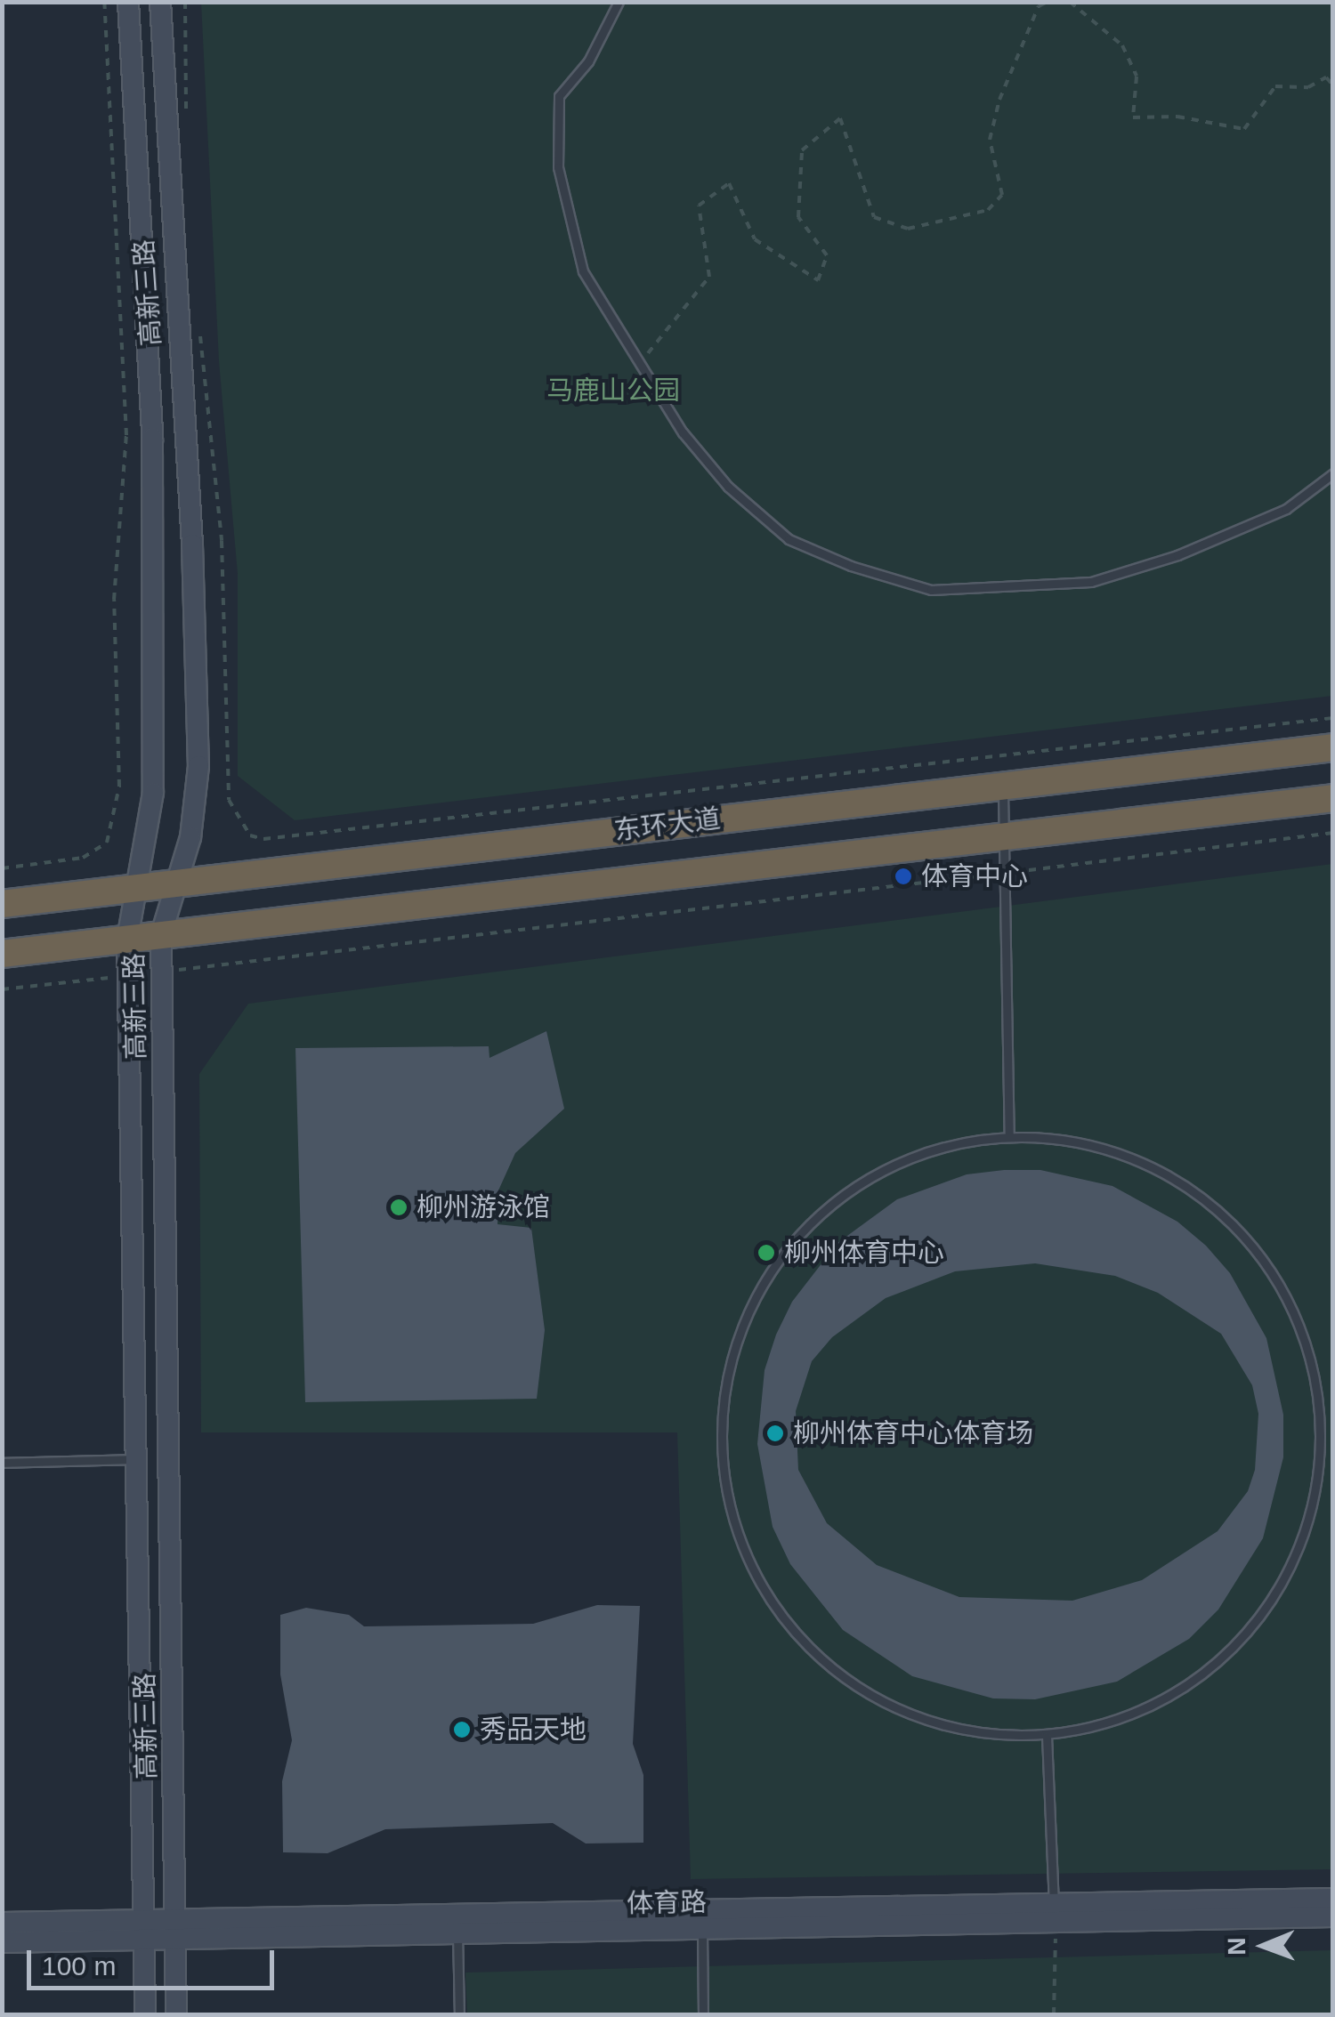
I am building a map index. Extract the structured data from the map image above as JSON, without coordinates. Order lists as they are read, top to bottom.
{
  "streets": {
    "highway": ["东环大道"],
    "main road": ["高新三路", "体育路"]
  },
  "crossings": [
    ["高新三路", "东环大道"],
    ["高新三路", "体育路"]
  ],
  "parks": ["马鹿山公园"],
  "places": [
    "体育中心",
    "柳州游泳馆",
    "柳州体育中心",
    "柳州体育中心体育场",
    "秀品天地"
  ],
  "scale_bar": "100 m",
  "north": "left"
}
